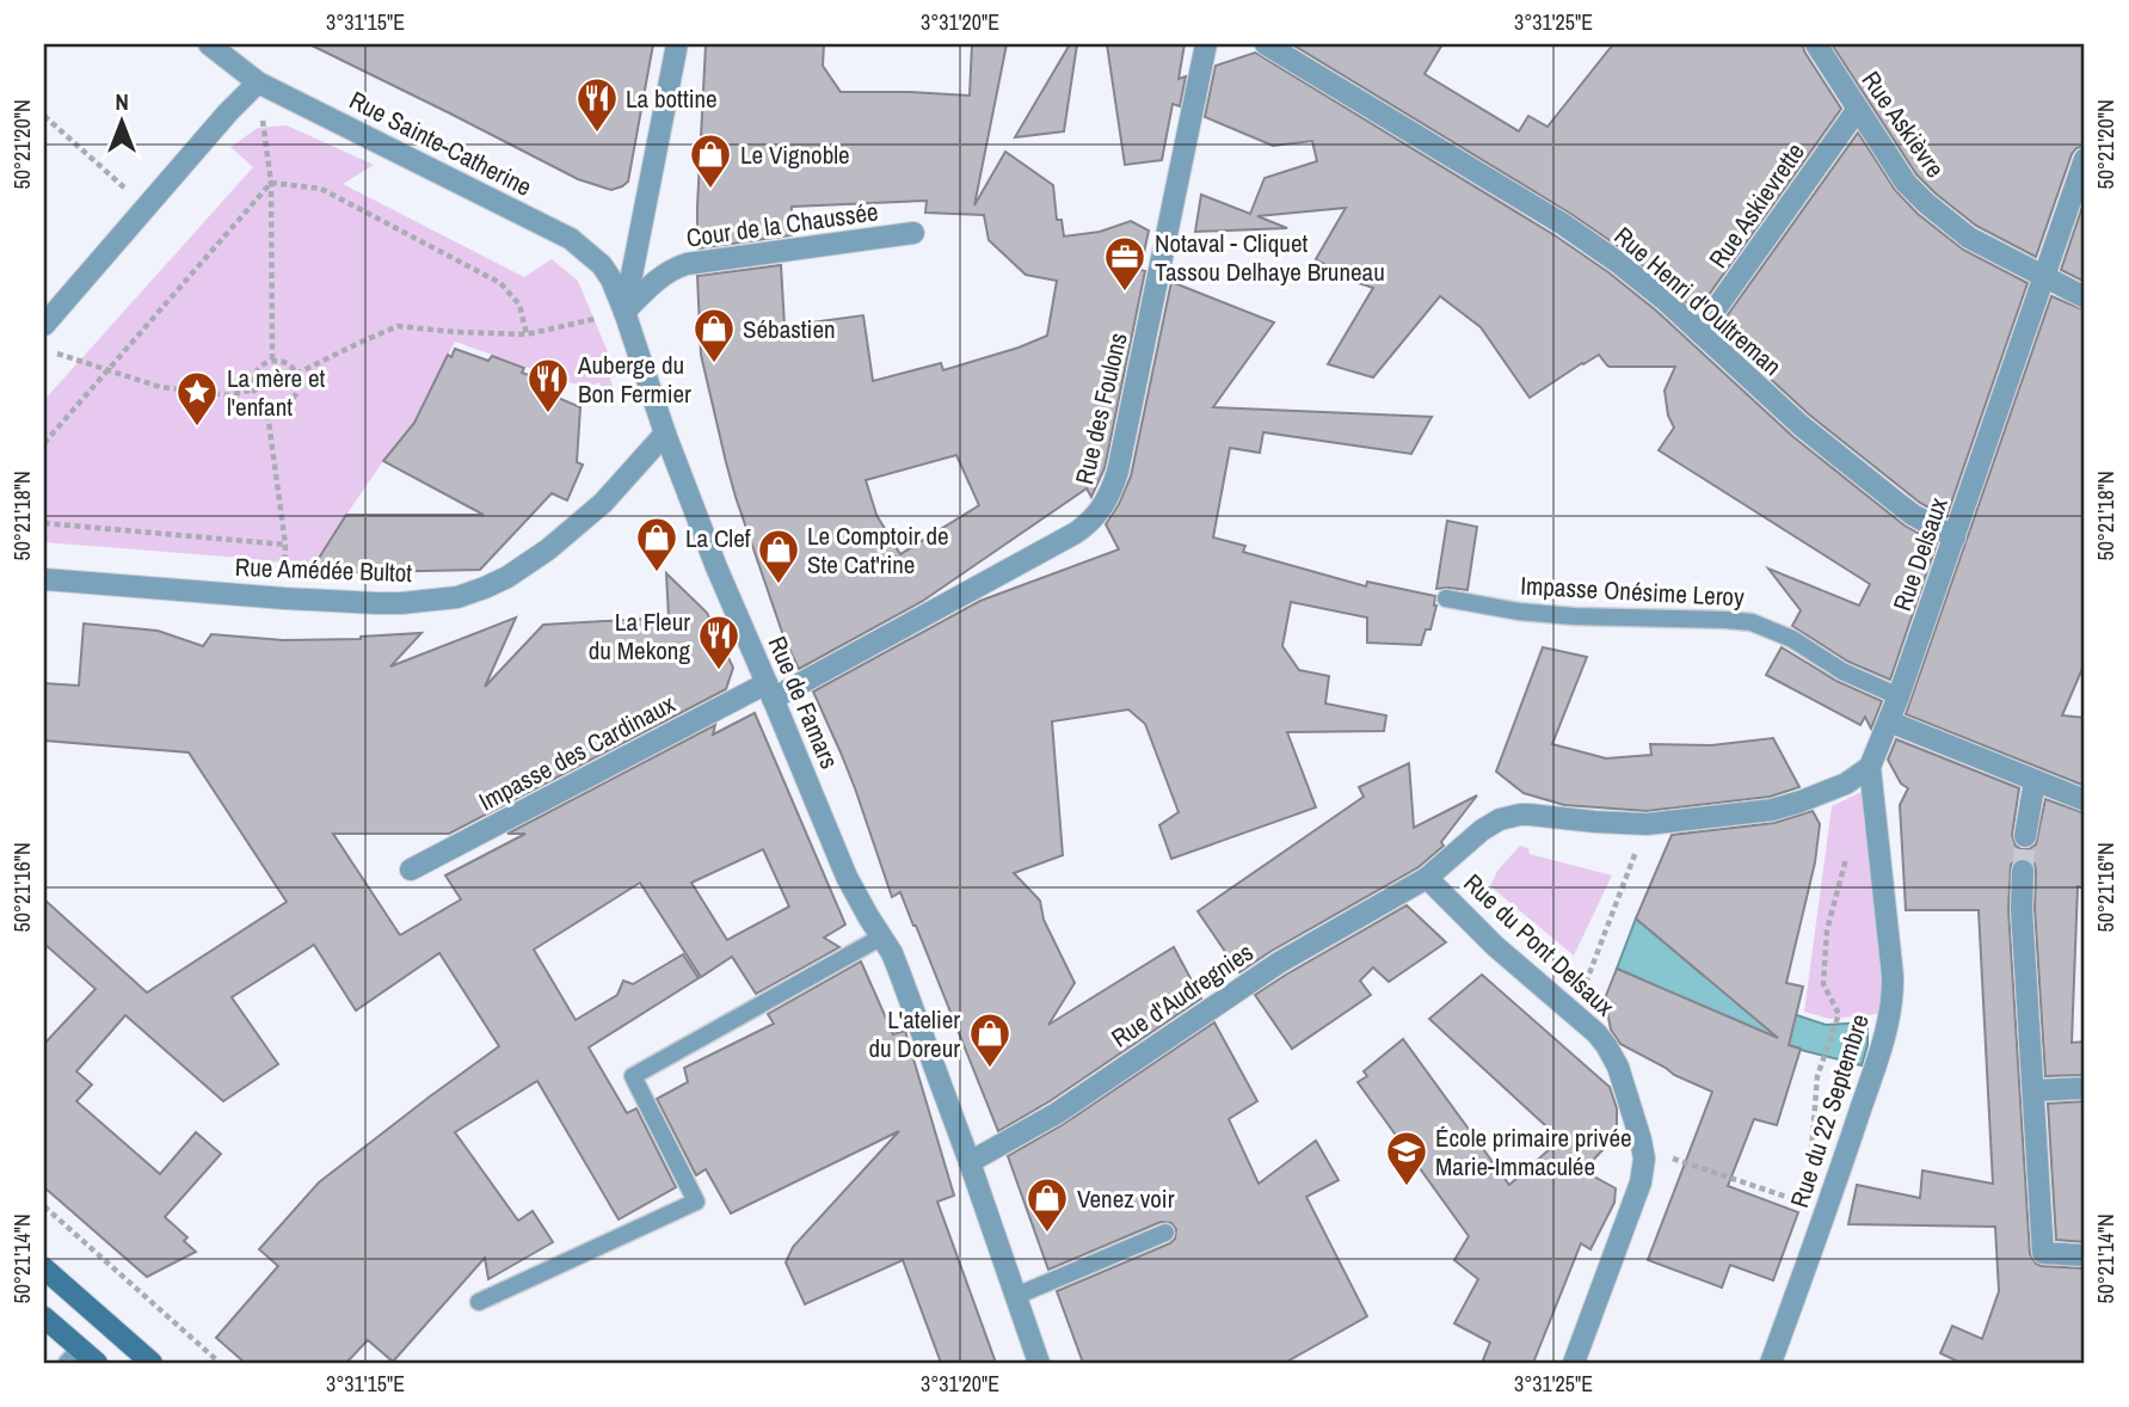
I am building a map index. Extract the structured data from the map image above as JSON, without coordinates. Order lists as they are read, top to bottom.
{
  "streets": {
    "street": [
      "Rue Askièvre",
      "Rue Sainte-Catherine",
      "Rue Askievrette",
      "Cour de la Chaussée",
      "Rue Henri d'Oultreman",
      "Rue des Foulons",
      "Rue Delsaux",
      "Rue Amédée Bultot",
      "Rue de Famars",
      "Impasse des Cardinaux",
      "Rue du Pont Delsaux",
      "Rue d'Audregnies",
      "Rue du 22 Septembre"
    ],
    "lane": ["Impasse Onésime Leroy"]
  },
  "crossings": [
    ["Rue Askièvre", "Rue Askievrette"],
    ["Rue Askièvre", "Rue Delsaux"],
    ["Rue Sainte-Catherine", "Cour de la Chaussée"],
    ["Rue Sainte-Catherine", "Rue de Famars"],
    ["Rue Askievrette", "Rue Henri d'Oultreman"],
    ["Cour de la Chaussée", "Rue de Famars"],
    ["Rue Henri d'Oultreman", "Rue Delsaux"],
    ["Rue des Foulons", "Rue de Famars"],
    ["Rue des Foulons", "Impasse des Cardinaux"],
    ["Rue Delsaux", "Impasse Onésime Leroy"],
    ["Rue Delsaux", "Rue d'Audregnies"],
    ["Rue Delsaux", "Rue du 22 Septembre"],
    ["Rue Amédée Bultot", "Rue de Famars"],
    ["Rue de Famars", "Impasse des Cardinaux"],
    ["Rue de Famars", "Rue d'Audregnies"],
    ["Rue du Pont Delsaux", "Rue d'Audregnies"],
    ["Rue d'Audregnies", "Rue du 22 Septembre"]
  ],
  "places": {
    "restaurant": ["La bottine", "Auberge du Bon Fermier", "La Fleur du Mekong"],
    "shop": [
      "Le Vignoble",
      "Sébastien",
      "La Clef",
      "Le Comptoir de Ste Cat'rine",
      "L'atelier du Doreur",
      "Venez voir"
    ],
    "office": ["Notaval - Cliquet Tassou Delhaye Bruneau"],
    "place": ["La mère et l'enfant"],
    "school or university": ["École primaire privée Marie-Immaculée"]
  },
  "north": "top",
  "coordinates": [
    "3°31'15\"E",
    "3°31'20\"E",
    "3°31'25\"E",
    "50°21'20\"N",
    "50°21'18\"N",
    "50°21'16\"N",
    "50°21'14\"N"
  ]
}
